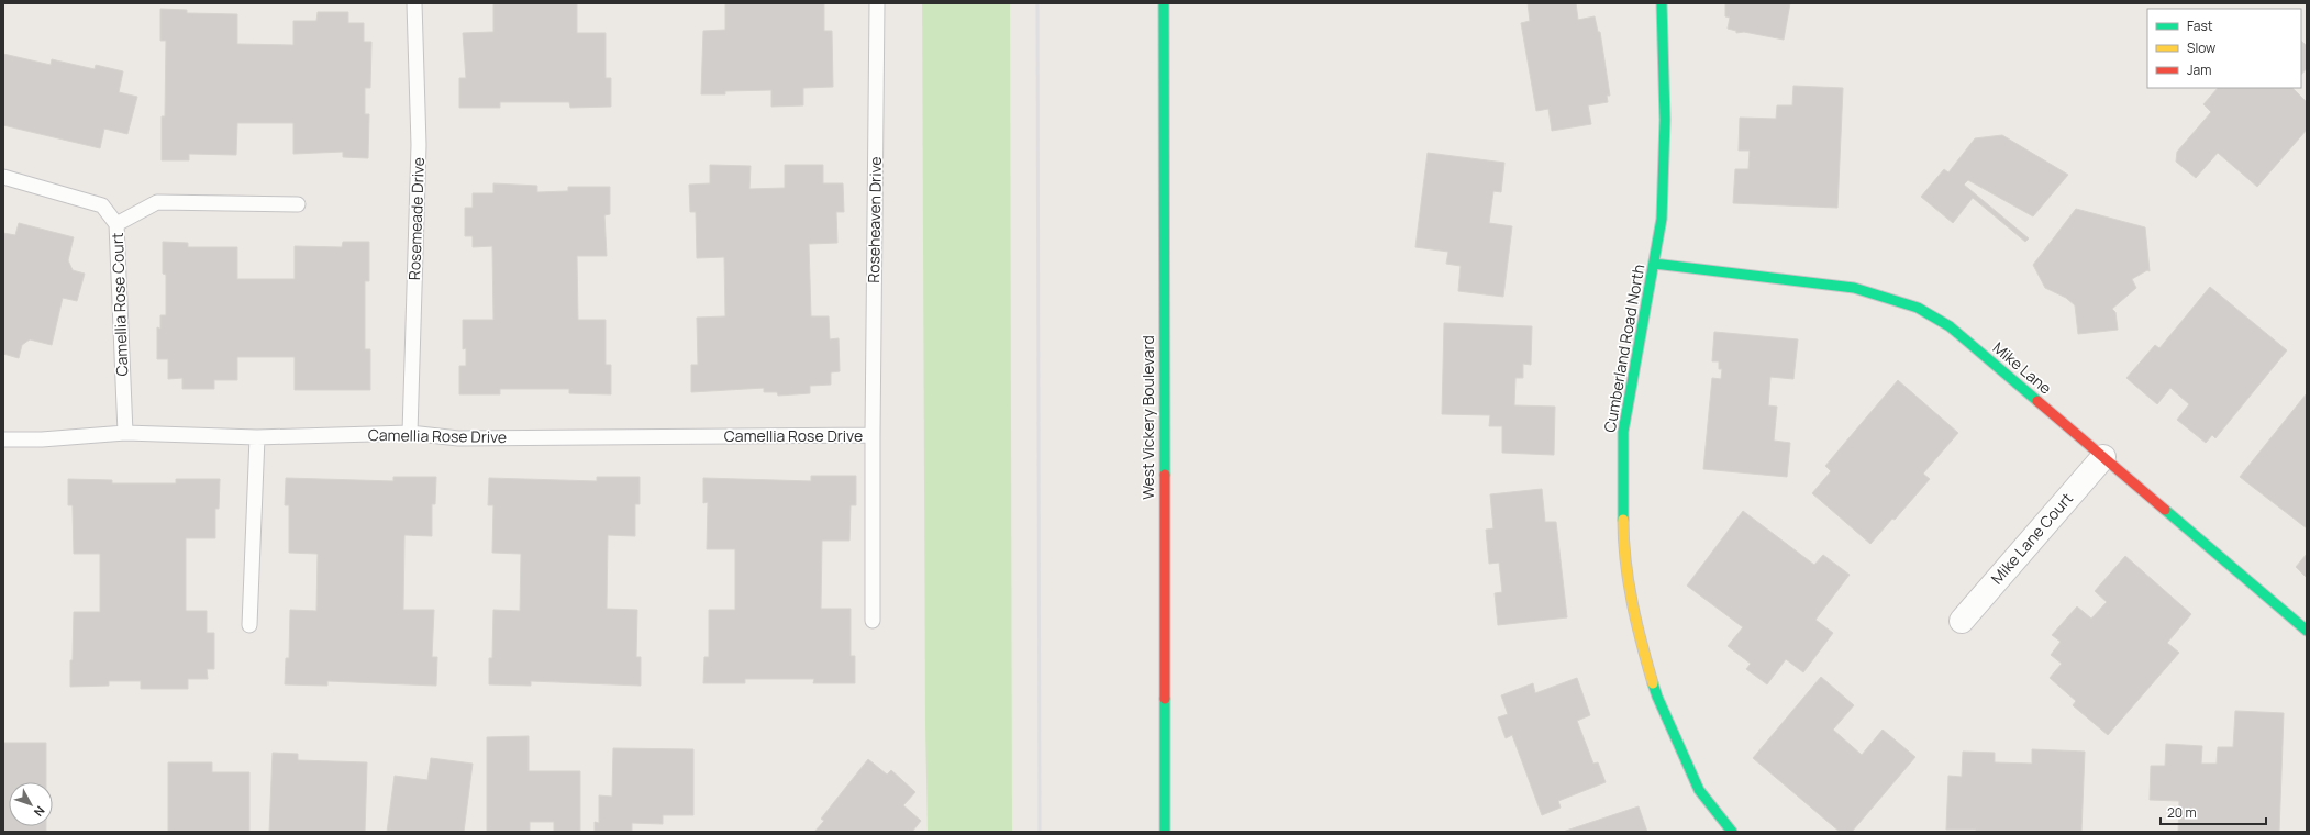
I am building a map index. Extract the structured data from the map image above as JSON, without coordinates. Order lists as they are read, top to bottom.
{
  "streets": {
    "street": [
      "Cumberland Road North",
      "Mike Lane",
      "West Vickery Boulevard",
      "Mike Lane Court"
    ],
    "lane": [
      "Rosemeade Drive",
      "Roseheaven Drive",
      "Camellia Rose Court",
      "Camellia Rose Drive"
    ]
  },
  "crossings": [
    ["Rosemeade Drive", "Camellia Rose Drive"],
    ["Roseheaven Drive", "Camellia Rose Drive"],
    ["Camellia Rose Court", "Camellia Rose Drive"],
    ["Cumberland Road North", "Mike Lane"],
    ["Mike Lane", "Mike Lane Court"]
  ],
  "legend": ["Fast", "Slow", "Jam"],
  "scale_bar": "20 m",
  "north": "bottom right"
}
